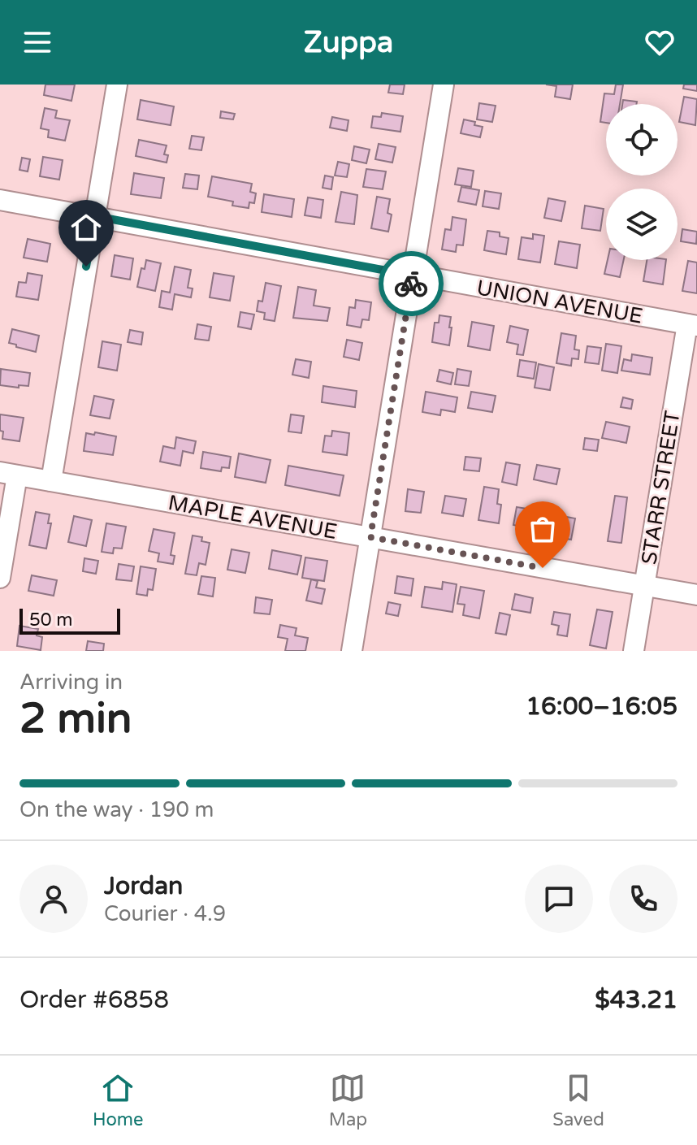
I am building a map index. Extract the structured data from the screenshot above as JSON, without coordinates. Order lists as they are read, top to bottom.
{
  "streets": {
    "street": ["UNION AVENUE", "STARR STREET", "MAPLE AVENUE"]
  },
  "crossings": [
    ["UNION AVENUE", "STARR STREET"],
    ["STARR STREET", "MAPLE AVENUE"]
  ],
  "scale_bar": "50 m",
  "page": {
    "header": "Zuppa",
    "scale": "50 m",
    "heading": ["2 min", "Arriving in", "16:00–16:05"],
    "panel": [
      "Jordan",
      "Courier · 4.9",
      "Order #6858",
      "$43.21"
    ],
    "bar": "On the way · 190 m",
    "tabs": ["Home", "Map", "Saved"]
  }
}
